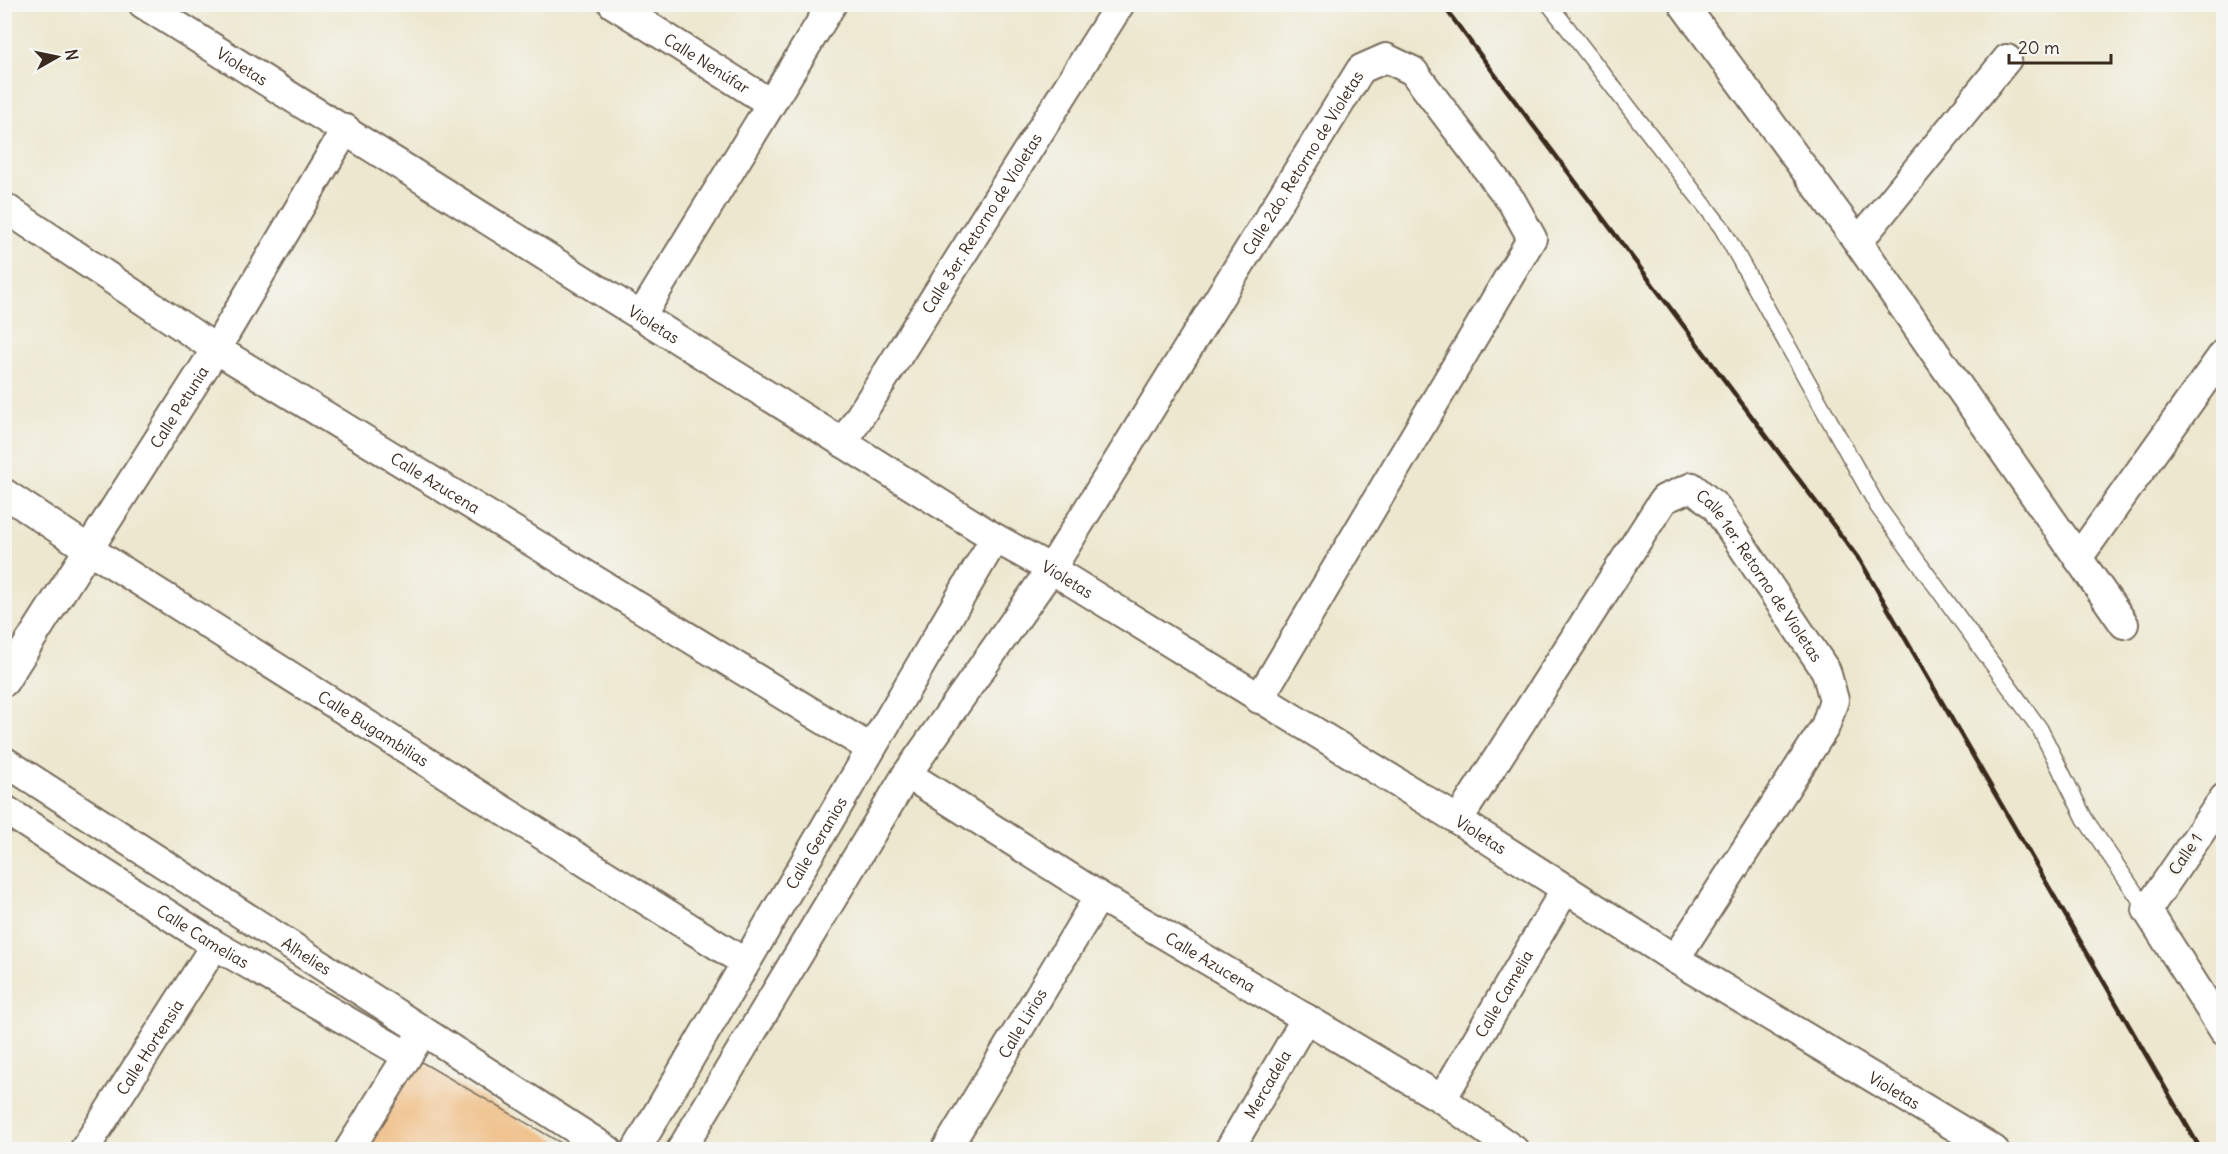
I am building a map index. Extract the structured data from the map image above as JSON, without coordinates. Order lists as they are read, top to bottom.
{
  "streets": {
    "street": [
      "Calle Nenúfar",
      "Violetas",
      "Calle 2do. Retorno de Violetas",
      "Calle 3er. Retorno de Violetas",
      "Calle Petunia",
      "Calle Azucena",
      "Calle 1er. Retorno de Violetas",
      "Calle Bugambilias",
      "Calle Geranios",
      "Calle 1",
      "Calle Camelias",
      "Alhelies",
      "Calle Camelia",
      "Calle Lirios",
      "Calle Hortensia",
      "Mercadela"
    ]
  },
  "crossings": [
    ["Violetas", "Calle 2do. Retorno de Violetas"],
    ["Violetas", "Calle 3er. Retorno de Violetas"],
    ["Violetas", "Calle Petunia"],
    ["Violetas", "Calle 1er. Retorno de Violetas"],
    ["Violetas", "Calle Geranios"],
    ["Violetas", "Calle Camelia"],
    ["Calle Petunia", "Calle Azucena"],
    ["Calle Petunia", "Calle Bugambilias"],
    ["Calle Azucena", "Calle Geranios"],
    ["Calle Azucena", "Calle Camelia"],
    ["Calle Azucena", "Calle Lirios"],
    ["Calle Azucena", "Mercadela"],
    ["Calle Bugambilias", "Calle Geranios"],
    ["Calle Camelias", "Alhelies"],
    ["Calle Camelias", "Calle Hortensia"]
  ],
  "scale_bar": "20 m",
  "north": "right"
}
